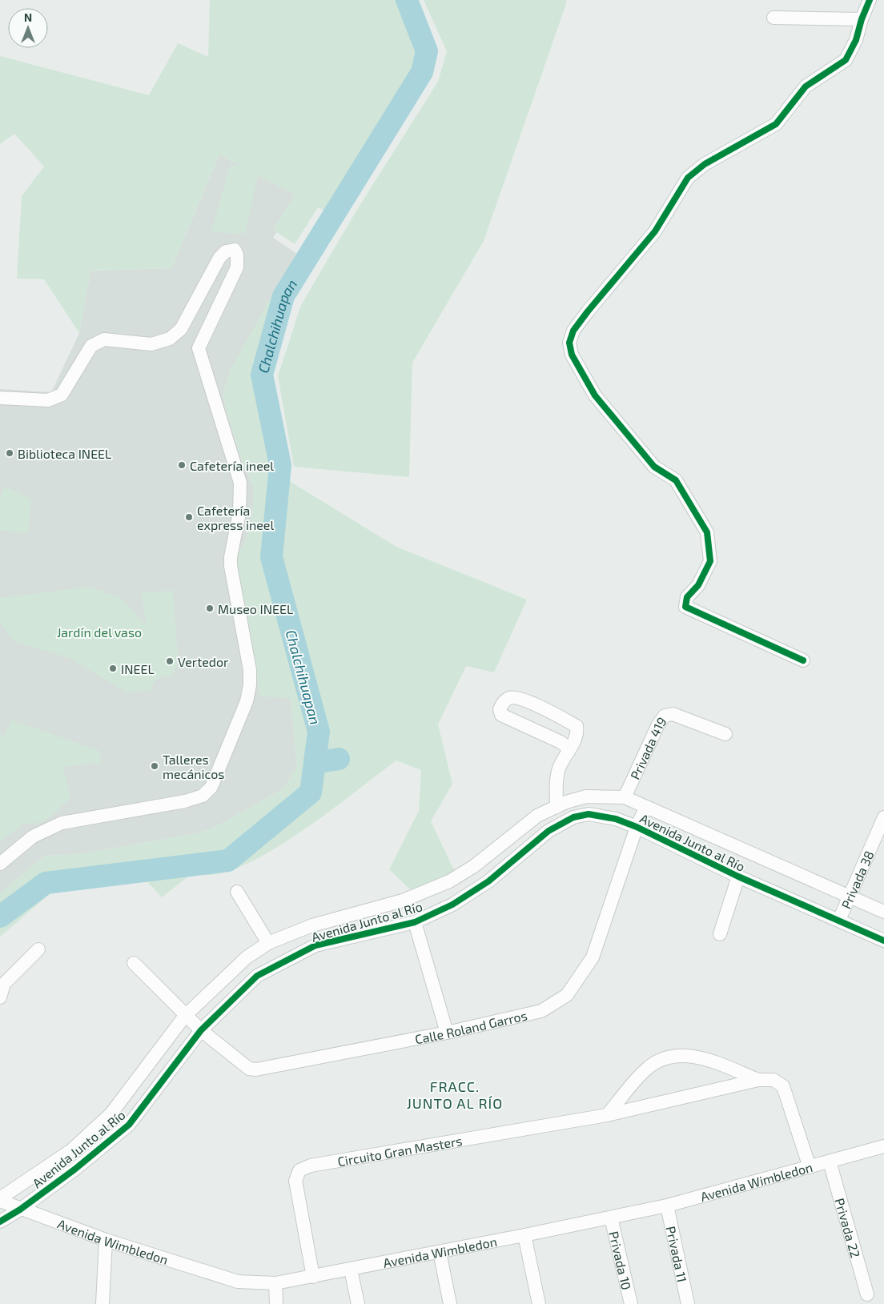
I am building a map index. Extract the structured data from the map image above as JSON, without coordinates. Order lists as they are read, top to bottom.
{
  "streets": {
    "street": [
      "Privada 419",
      "Avenida Junto al Río",
      "Privada 38",
      "Calle Roland Garros",
      "Circuito Gran Masters",
      "Avenida Wimbledon",
      "Privada 22",
      "Privada 11",
      "Privada 10"
    ]
  },
  "crossings": [
    ["Privada 419", "Avenida Junto al Río"],
    ["Avenida Junto al Río", "Privada 38"],
    ["Avenida Junto al Río", "Calle Roland Garros"],
    ["Avenida Junto al Río", "Avenida Wimbledon"],
    ["Circuito Gran Masters", "Avenida Wimbledon"],
    ["Avenida Wimbledon", "Privada 22"],
    ["Avenida Wimbledon", "Privada 11"],
    ["Avenida Wimbledon", "Privada 10"]
  ],
  "districts": ["FRACC. JUNTO AL RÍO"],
  "water": ["Chalchihuapan"],
  "parks": ["Jardín del vaso"],
  "places": [
    "Biblioteca INEEL",
    "Cafetería ineel",
    "Cafetería express ineel",
    "Museo INEEL",
    "Vertedor",
    "INEEL",
    "Talleres mecánicos"
  ],
  "north": "top"
}
